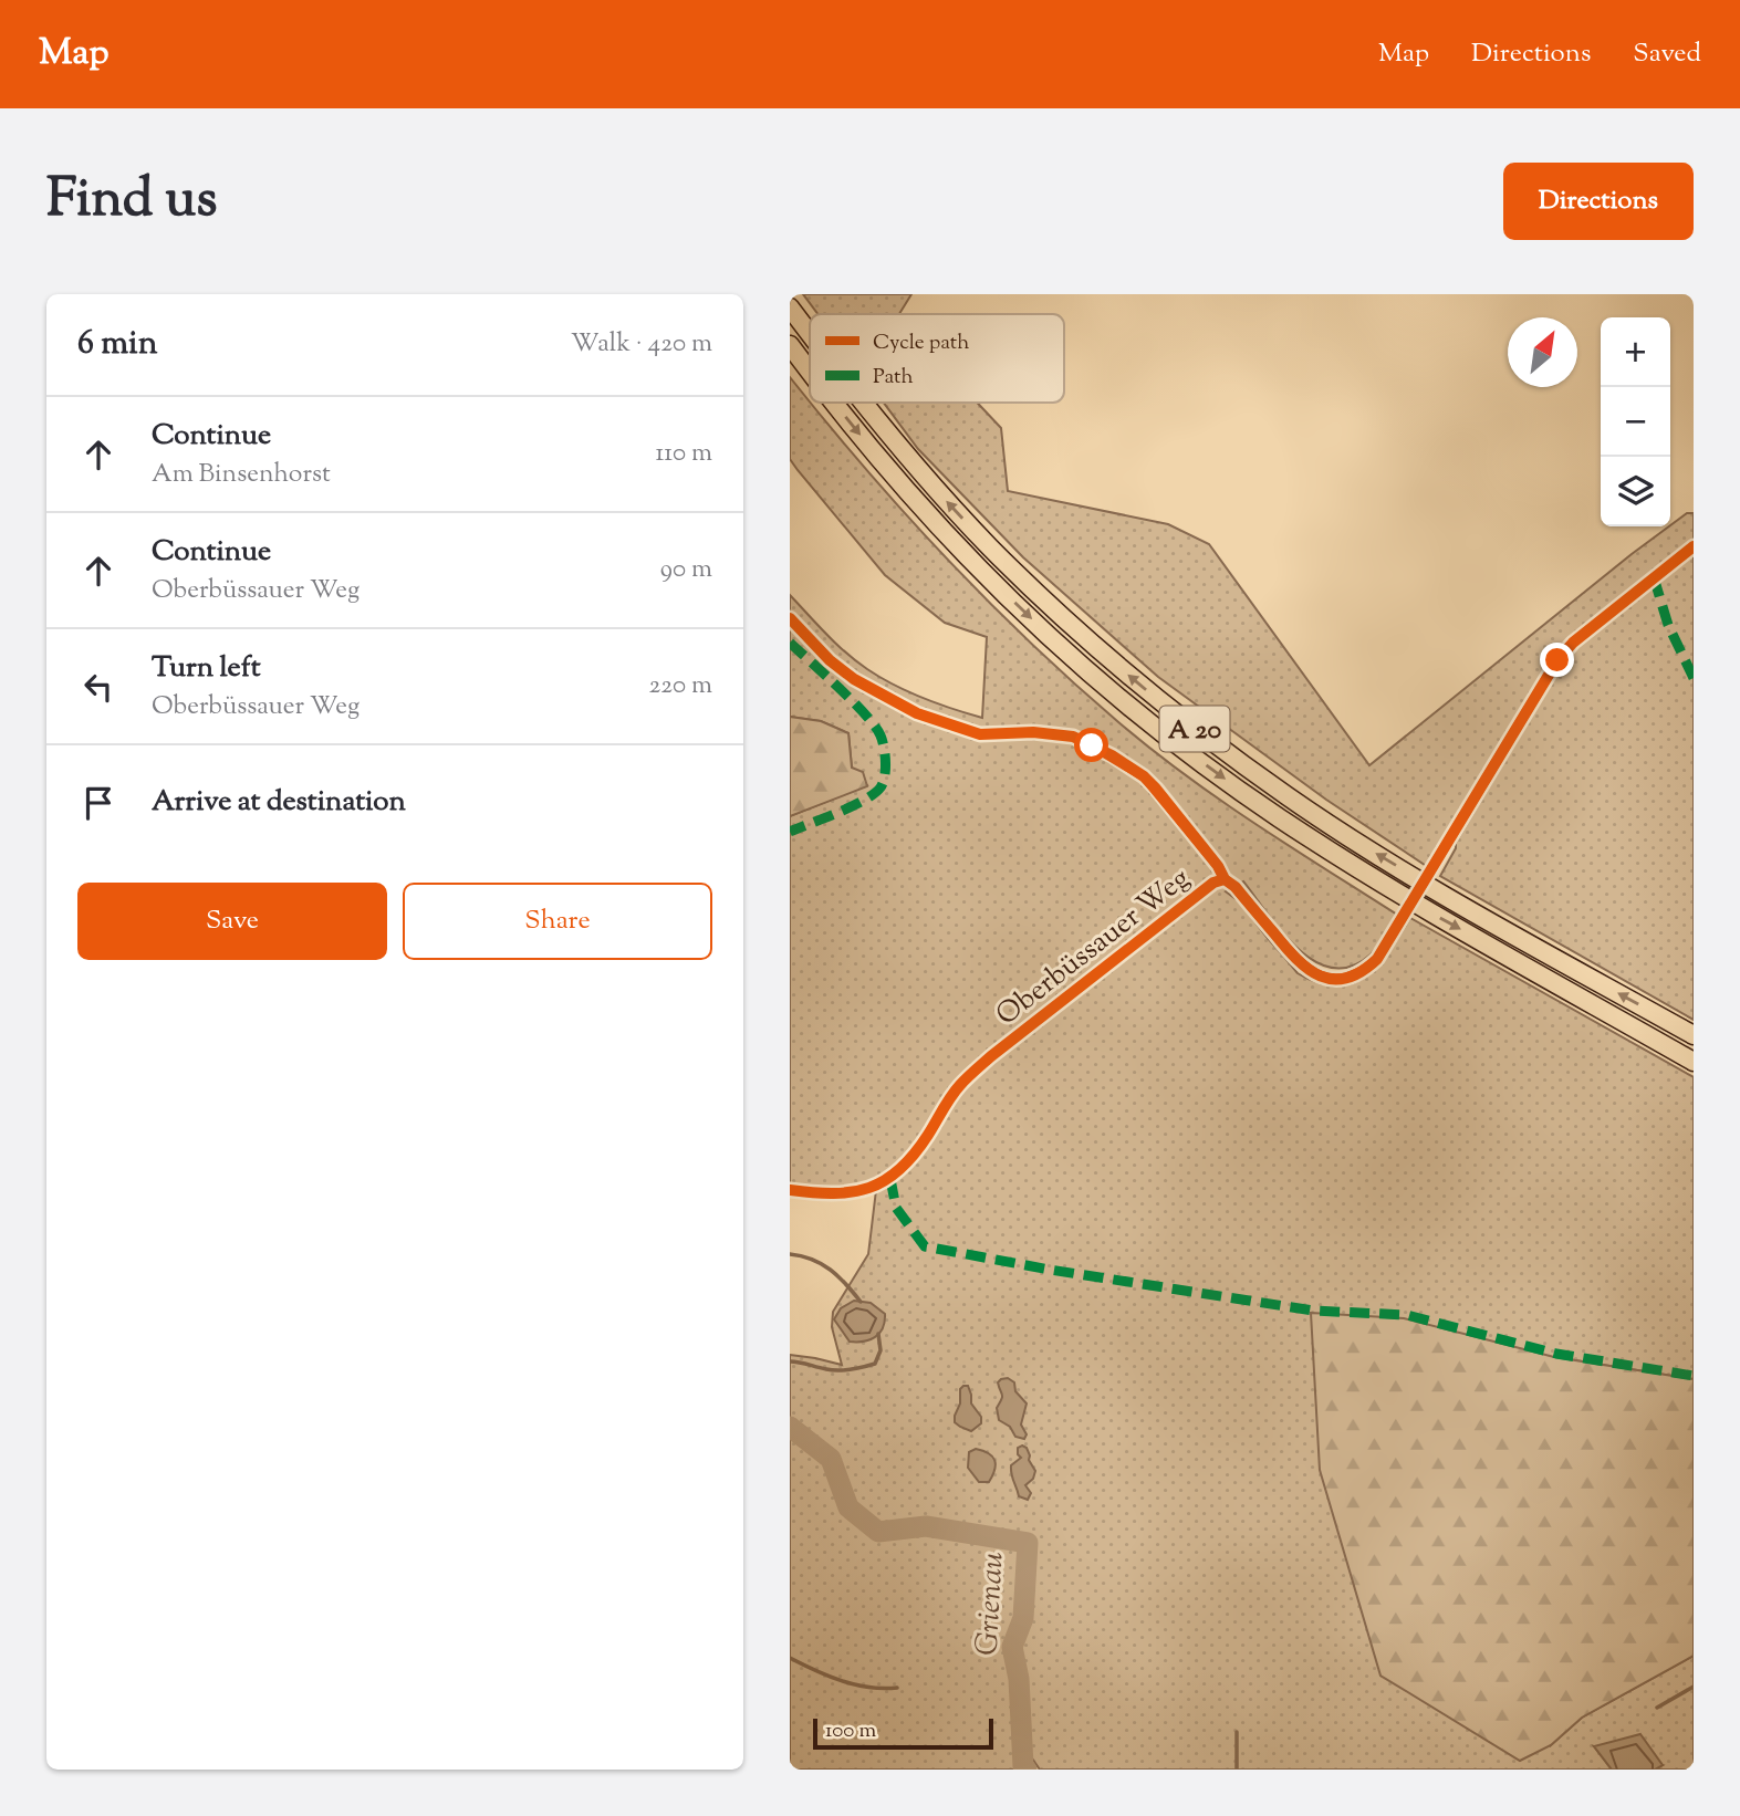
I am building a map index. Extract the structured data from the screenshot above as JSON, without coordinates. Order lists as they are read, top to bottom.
{
  "streets": {
    "highway": ["A 20"],
    "street": ["Oberbüssauer Weg"]
  },
  "water": ["Grienau"],
  "legend": ["Cycle path", "Path"],
  "scale_bar": "100 m",
  "north": "top right",
  "page": {
    "header": "Map",
    "nav": ["Map", "Directions", "Saved"],
    "title": "Find us",
    "buttons": [
      "Directions",
      ["Save", "Share"]
    ],
    "heading": ["6 min", "Walk · 420 m"],
    "map_buttons": ["+", "−"],
    "list": [
      ["Continue", "Am Binsenhorst", "110 m"],
      ["Continue", "Oberbüssauer Weg", "90 m"],
      ["Turn left", "Oberbüssauer Weg", "220 m"],
      "Arrive at destination"
    ],
    "scale": "100 m"
  }
}
